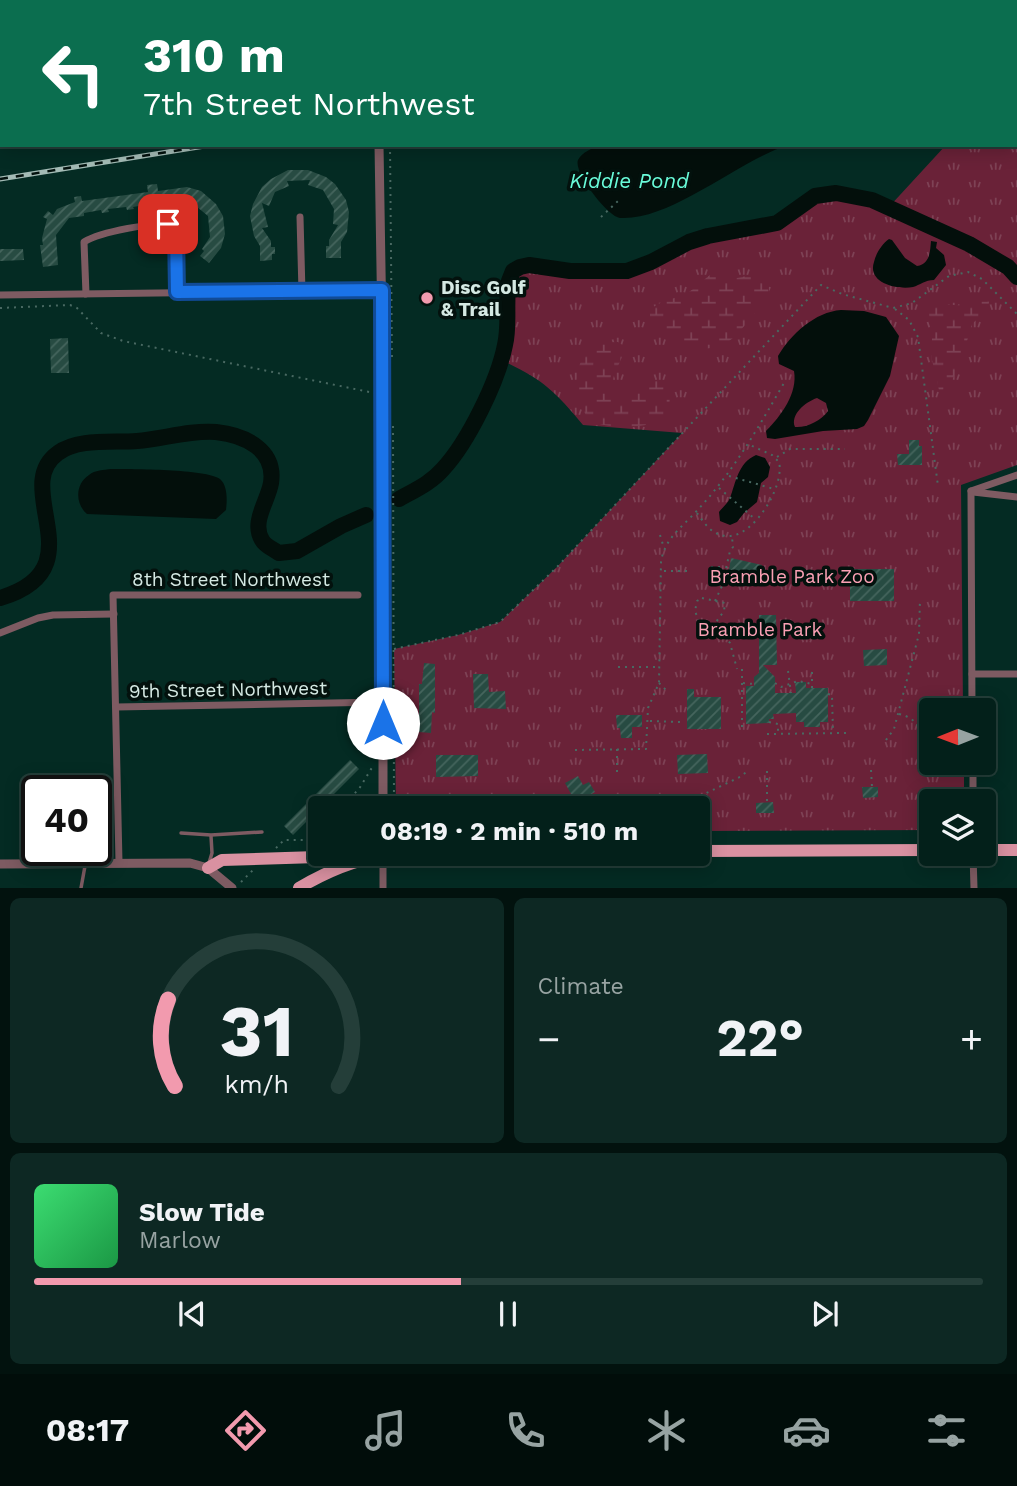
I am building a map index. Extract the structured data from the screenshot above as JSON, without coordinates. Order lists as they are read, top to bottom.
{
  "streets": {
    "street": ["8th Street Northwest", "9th Street Northwest"]
  },
  "water": ["Kiddie Pond"],
  "parks": ["Bramble Park Zoo", "Bramble Park"],
  "places": ["Disc Golf & Trail"],
  "north": "left",
  "page": {
    "turn": ["310 m", "7th Street Northwest"],
    "limit": "40",
    "trip": "08:19 · 2 min · 510 m",
    "tile": "Climate",
    "heat": ["−", "22°", "+"],
    "song": ["Slow Tide", "Marlow"],
    "tabs": "08:17",
    "gauge": ["31", "km/h"]
  }
}
